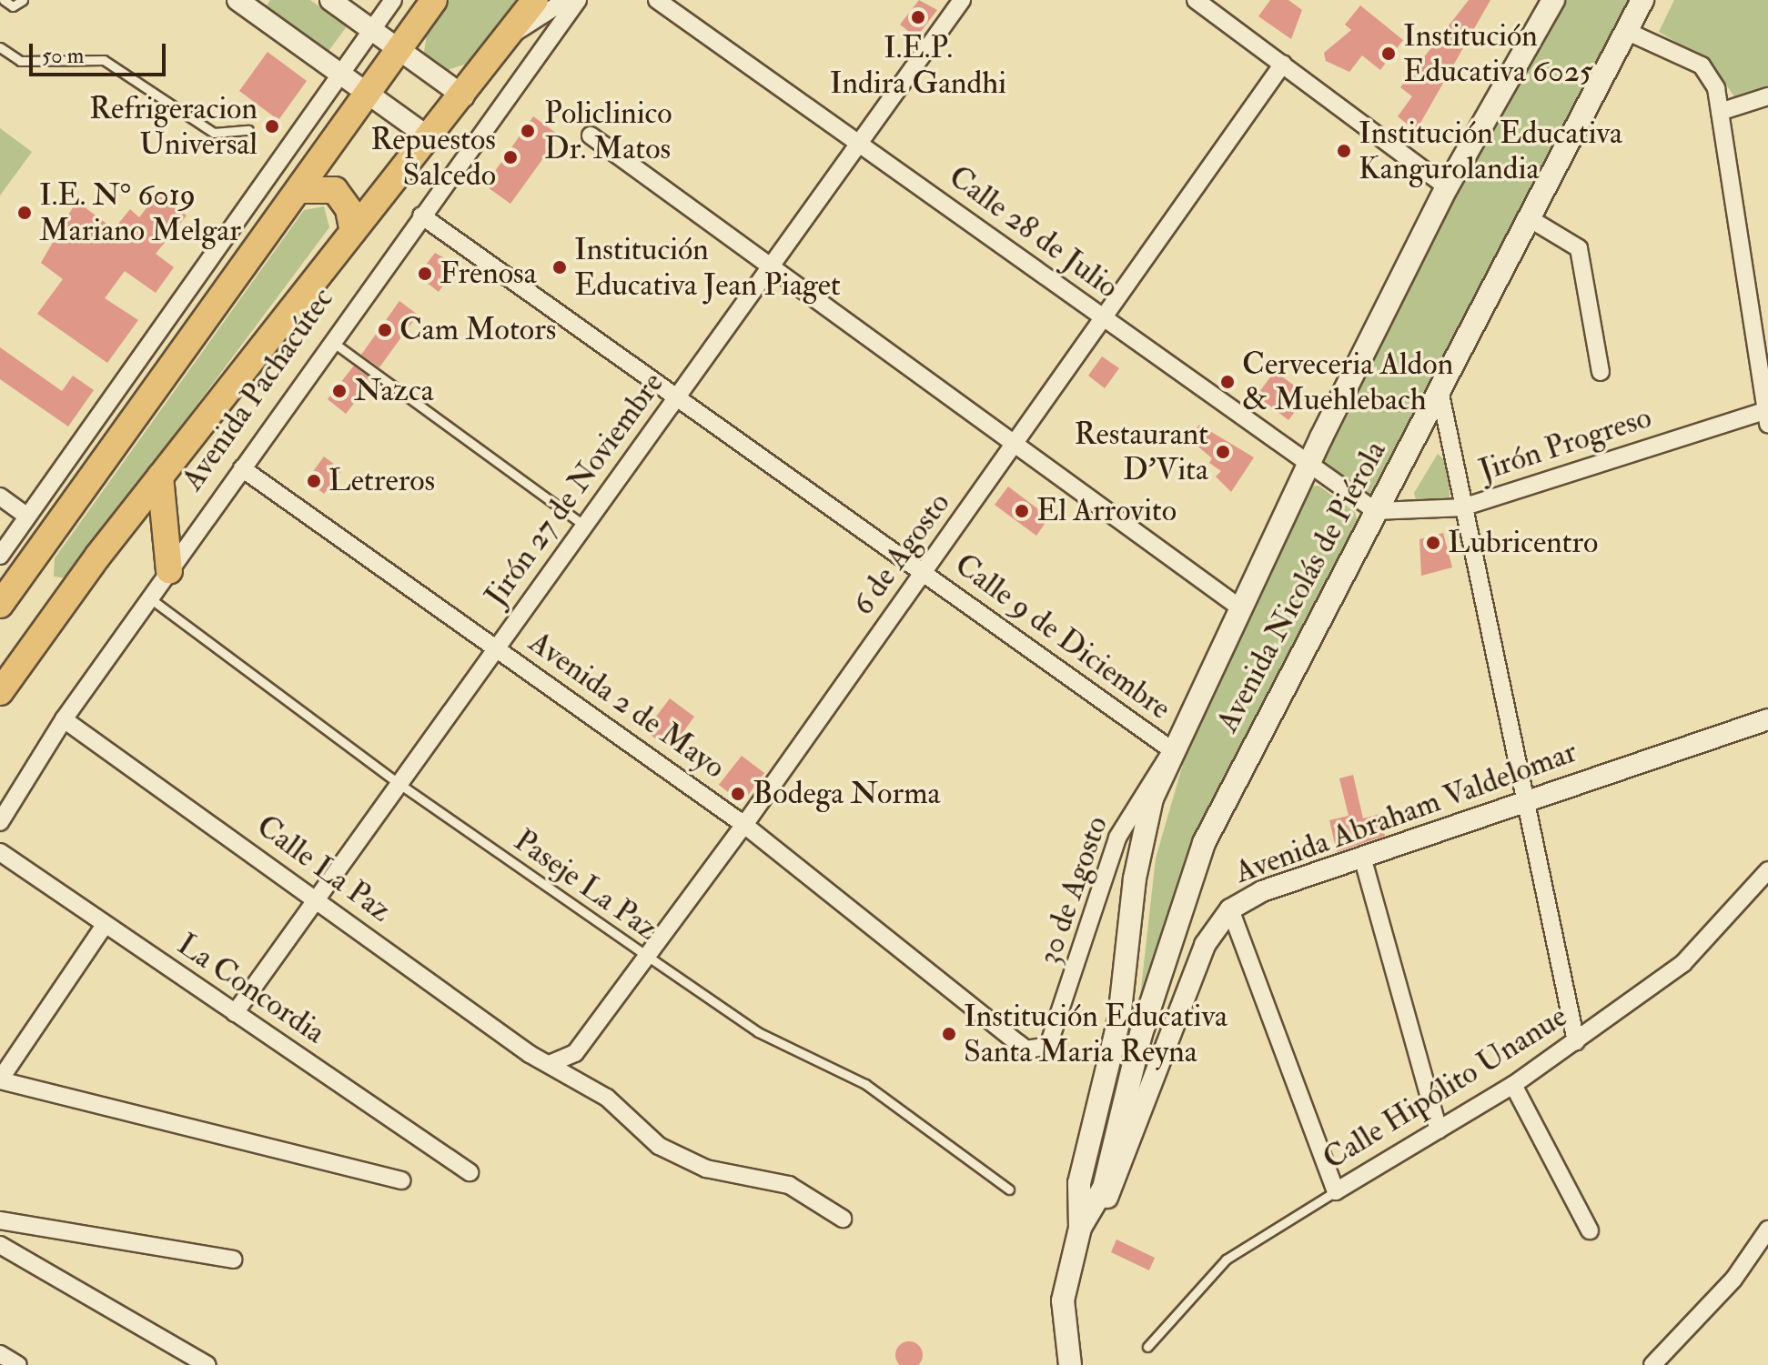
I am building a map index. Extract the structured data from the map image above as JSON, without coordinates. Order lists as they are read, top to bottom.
{
  "streets": {
    "main road": ["Avenida Pachacútec", "Avenida Nicolás de Piérola"],
    "street": [
      "Calle 28 de Julio",
      "Jirón Progreso",
      "Jirón 27 de Noviembre",
      "6 de Agosto",
      "Calle 9 de Diciembre",
      "Avenida 2 de Mayo",
      "Avenida Abraham Valdelomar",
      "Calle La Paz",
      "30 de Agosto",
      "La Concordia",
      "Calle Hipólito Unanue"
    ],
    "lane": ["Paseje La Paz"]
  },
  "crossings": [
    ["Calle 28 de Julio", "Jirón Progreso"],
    ["Calle 28 de Julio", "Jirón 27 de Noviembre"],
    ["Calle 28 de Julio", "6 de Agosto"],
    ["Calle 28 de Julio", "Avenida Nicolás de Piérola"],
    ["Avenida Pachacútec", "Calle 9 de Diciembre"],
    ["Avenida Pachacútec", "Avenida 2 de Mayo"],
    ["Avenida Pachacútec", "Calle La Paz"],
    ["Avenida Pachacútec", "Paseje La Paz"],
    ["Jirón Progreso", "Avenida Nicolás de Piérola"],
    ["Jirón 27 de Noviembre", "Calle 9 de Diciembre"],
    ["Jirón 27 de Noviembre", "Avenida 2 de Mayo"],
    ["Jirón 27 de Noviembre", "Calle La Paz"],
    ["Jirón 27 de Noviembre", "Paseje La Paz"],
    ["Jirón 27 de Noviembre", "La Concordia"],
    ["6 de Agosto", "Calle 9 de Diciembre"],
    ["6 de Agosto", "Avenida 2 de Mayo"],
    ["6 de Agosto", "Calle La Paz"],
    ["6 de Agosto", "Paseje La Paz"],
    ["Avenida Nicolás de Piérola", "Calle 9 de Diciembre"],
    ["Avenida Nicolás de Piérola", "Avenida Abraham Valdelomar"],
    ["Avenida Nicolás de Piérola", "30 de Agosto"],
    ["Calle 9 de Diciembre", "30 de Agosto"],
    ["Avenida 2 de Mayo", "30 de Agosto"]
  ],
  "places": [
    "I.E.P. Indira Gandhi",
    "Institución Educativa 6025",
    "Refrigeracion Universal",
    "Policlinico Dr. Matos",
    "Institución Educativa Kangurolandia",
    "Repuestos Salcedo",
    "I.E. N° 6019 Mariano Melgar",
    "Institución Educativa Jean Piaget",
    "Frenosa",
    "Cam Motors",
    "Cerveceria Aldon & Muehlebach",
    "Nazca",
    "Restaurant D'Vita",
    "Letreros",
    "El Arrovito",
    "Lubricentro",
    "Bodega Norma",
    "Institución Educativa Santa Maria Reyna"
  ],
  "scale_bar": "50 m"
}
